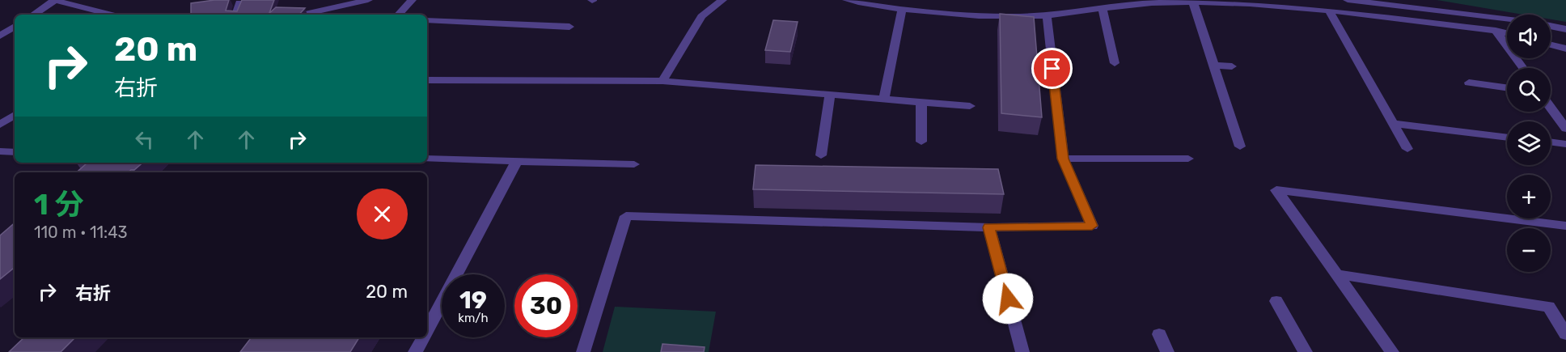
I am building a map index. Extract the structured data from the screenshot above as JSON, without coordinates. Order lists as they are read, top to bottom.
{
  "page": {
    "map_buttons": ["+", "−"],
    "turn": ["20 m", "右折"],
    "heading": ["1 分", "110 m · 11:43"],
    "list": [
      {
        "name": "右折",
        "value": "20 m"
      }
    ],
    "speed": "19 km/h",
    "limit": "30"
  }
}
